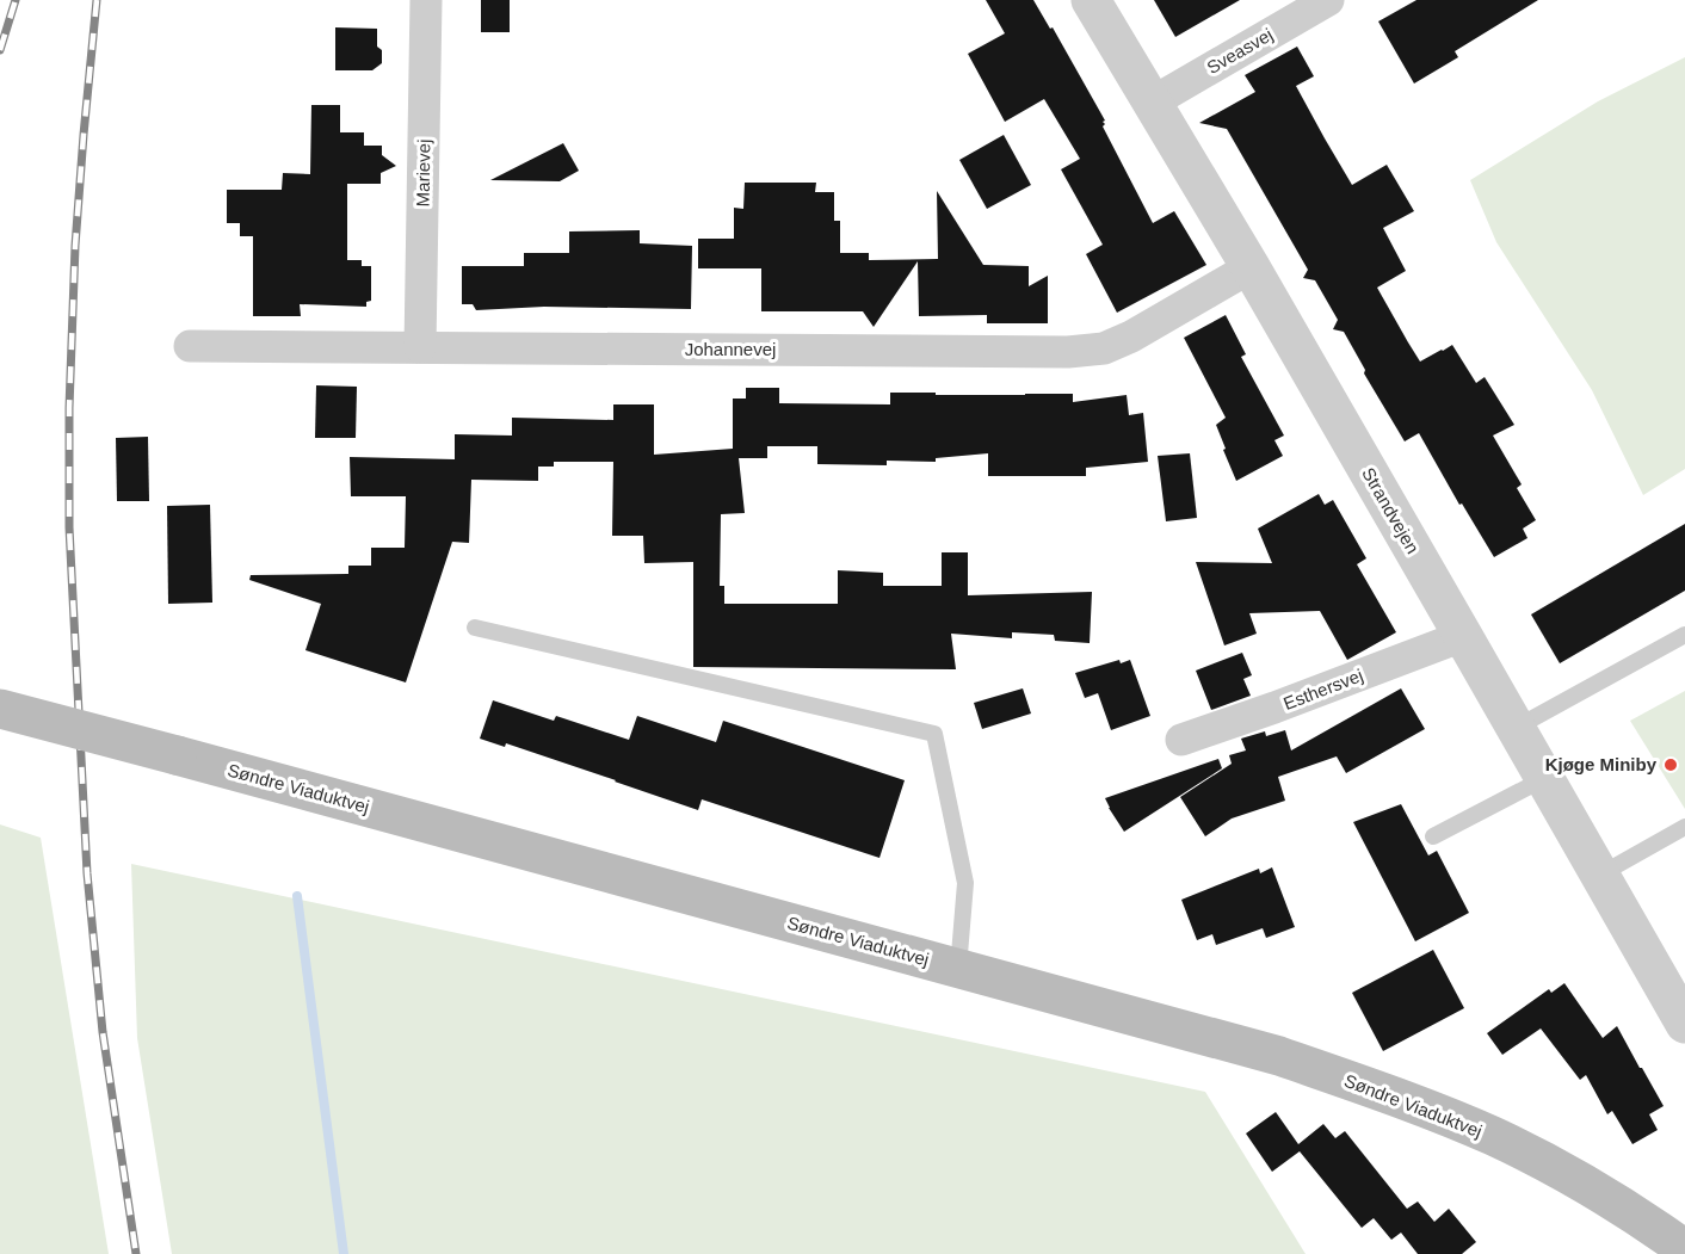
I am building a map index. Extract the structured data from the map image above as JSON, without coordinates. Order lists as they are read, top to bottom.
{
  "streets": {
    "main road": ["Søndre Viaduktvej"],
    "street": [
      "Sveasvej",
      "Marievej",
      "Johannevej",
      "Strandvejen",
      "Esthersvej"
    ]
  },
  "crossings": [
    ["Sveasvej", "Strandvejen"],
    ["Marievej", "Johannevej"],
    ["Johannevej", "Strandvejen"],
    ["Strandvejen", "Esthersvej"]
  ],
  "places": ["Kjøge Miniby"]
}
